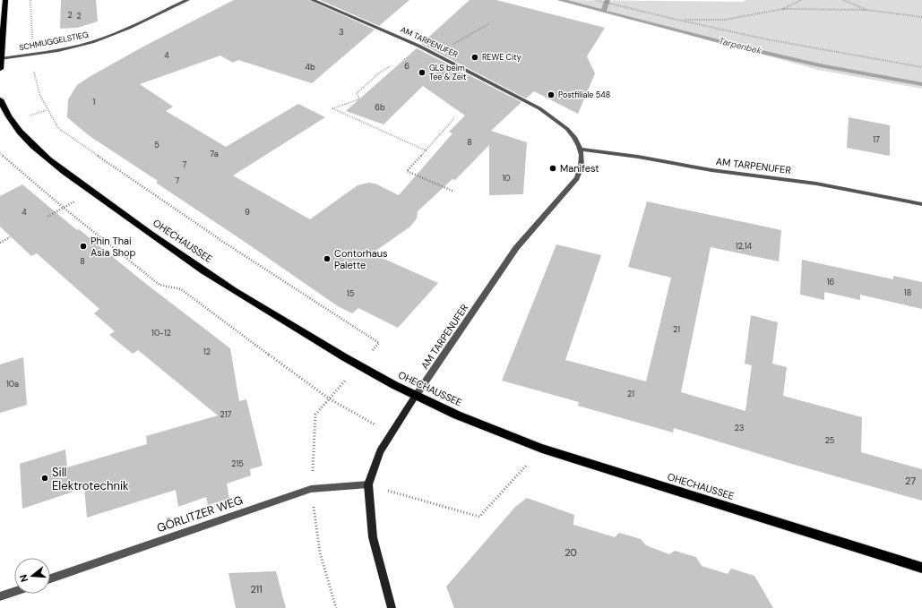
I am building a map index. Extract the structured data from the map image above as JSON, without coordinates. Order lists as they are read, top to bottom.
{
  "streets": {
    "main road": ["OHECHAUSSEE"],
    "street": ["SCHMUGGELSTIEG", "AM TARPENUFER", "GÖRLITZER WEG"]
  },
  "crossings": [
    ["AM TARPENUFER", "OHECHAUSSEE"]
  ],
  "water": ["Tarpenbek"],
  "places": [
    "REWE City",
    "GLS beim Tee & Zeit",
    "Postfiliale 548",
    "Manifest",
    "Phin Thai Asia Shop",
    "Contorhaus Palette",
    "Sill Elektrotechnik"
  ],
  "house_numbers": [
    "2",
    "2",
    "3",
    "4",
    "6",
    "4b",
    "1",
    "6b",
    "17",
    "8",
    "5",
    "7a",
    "7",
    "10",
    "7",
    "4",
    "9",
    "12,14",
    "8",
    "16",
    "18",
    "15",
    "21",
    "10-12",
    "12",
    "10a",
    "21",
    "217",
    "23",
    "25",
    "215",
    "27",
    "20",
    "211"
  ],
  "north": "left"
}
